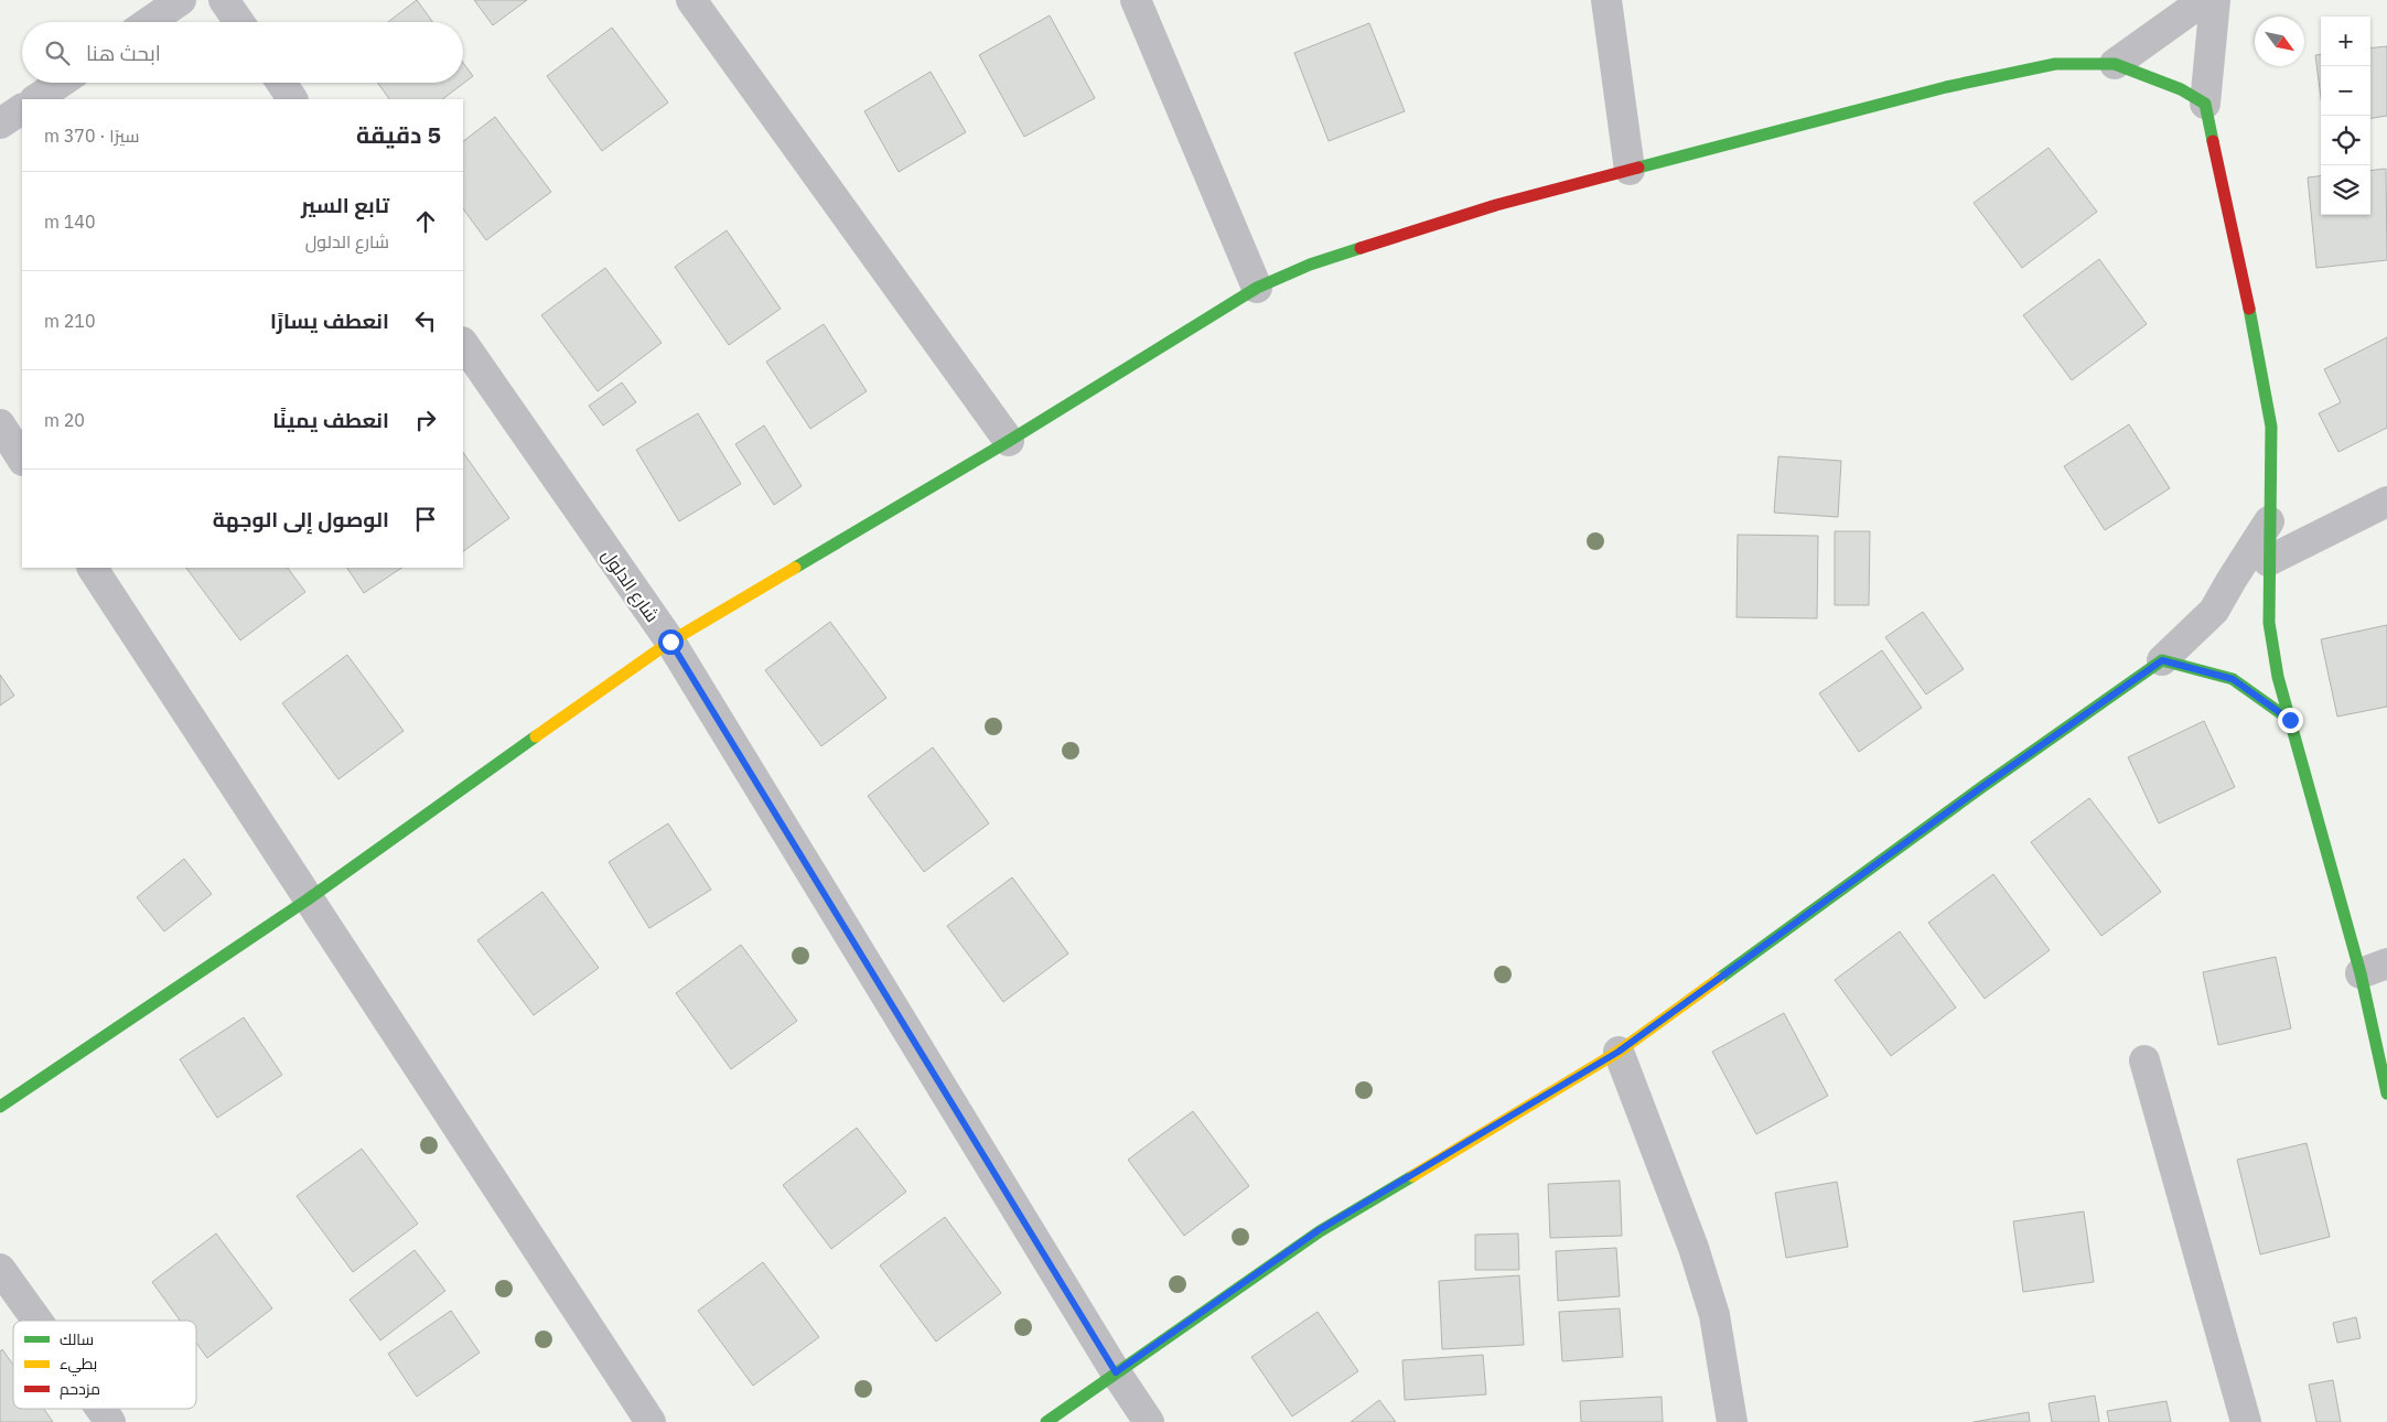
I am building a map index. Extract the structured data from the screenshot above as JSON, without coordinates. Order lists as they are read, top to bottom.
{
  "streets": {
    "street": ["شارع الدلول"]
  },
  "legend": ["سالك", "بطيء", "مزدحم"],
  "north": "bottom right",
  "page": {
    "map_buttons": ["+", "−"],
    "search": "ابحث هنا",
    "heading": ["5 دقيقة", "سيرًا · 370 m"],
    "list": [
      ["تابع السير", "شارع الدلول", "140 m"],
      ["انعطف يسارًا", "210 m"],
      ["انعطف يمينًا", "20 m"],
      "الوصول إلى الوجهة"
    ]
  }
}
